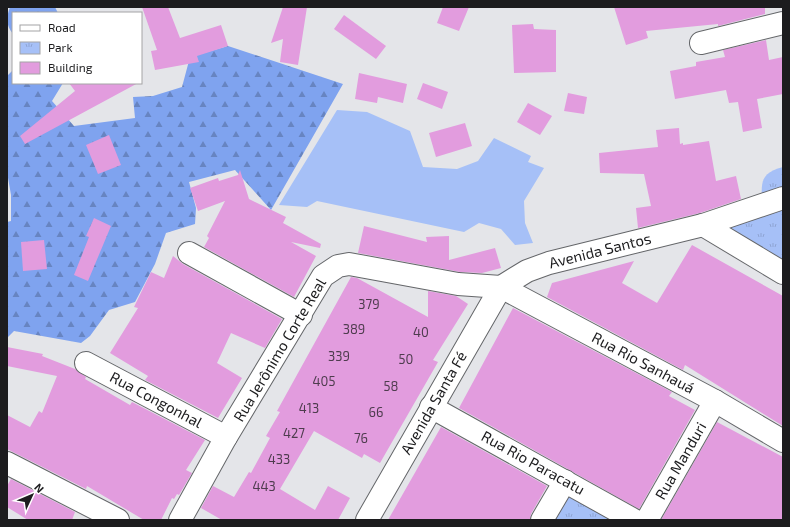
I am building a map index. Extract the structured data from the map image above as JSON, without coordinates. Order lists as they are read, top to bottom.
{
  "streets": {
    "street": [
      "Avenida Santos",
      "Rua Jerônimo Corte Real",
      "Rua Rio Sanhauá",
      "Rua Congonhal",
      "Avenida Santa Fé",
      "Rua Manduri",
      "Rua Rio Paracatu"
    ]
  },
  "crossings": [
    ["Avenida Santos", "Rua Jerônimo Corte Real"],
    ["Avenida Santos", "Rua Rio Sanhauá"],
    ["Avenida Santos", "Avenida Santa Fé"],
    ["Rua Jerônimo Corte Real", "Rua Rio Sanhauá"],
    ["Rua Jerônimo Corte Real", "Rua Congonhal"],
    ["Rua Jerônimo Corte Real", "Avenida Santa Fé"],
    ["Rua Rio Sanhauá", "Avenida Santa Fé"],
    ["Rua Rio Sanhauá", "Rua Manduri"],
    ["Avenida Santa Fé", "Rua Rio Paracatu"]
  ],
  "house_numbers": [
    "379",
    "389",
    "40",
    "339",
    "50",
    "405",
    "58",
    "413",
    "66",
    "427",
    "76",
    "433",
    "443"
  ],
  "legend": ["Road", "Park", "Building"],
  "north": "top right"
}
